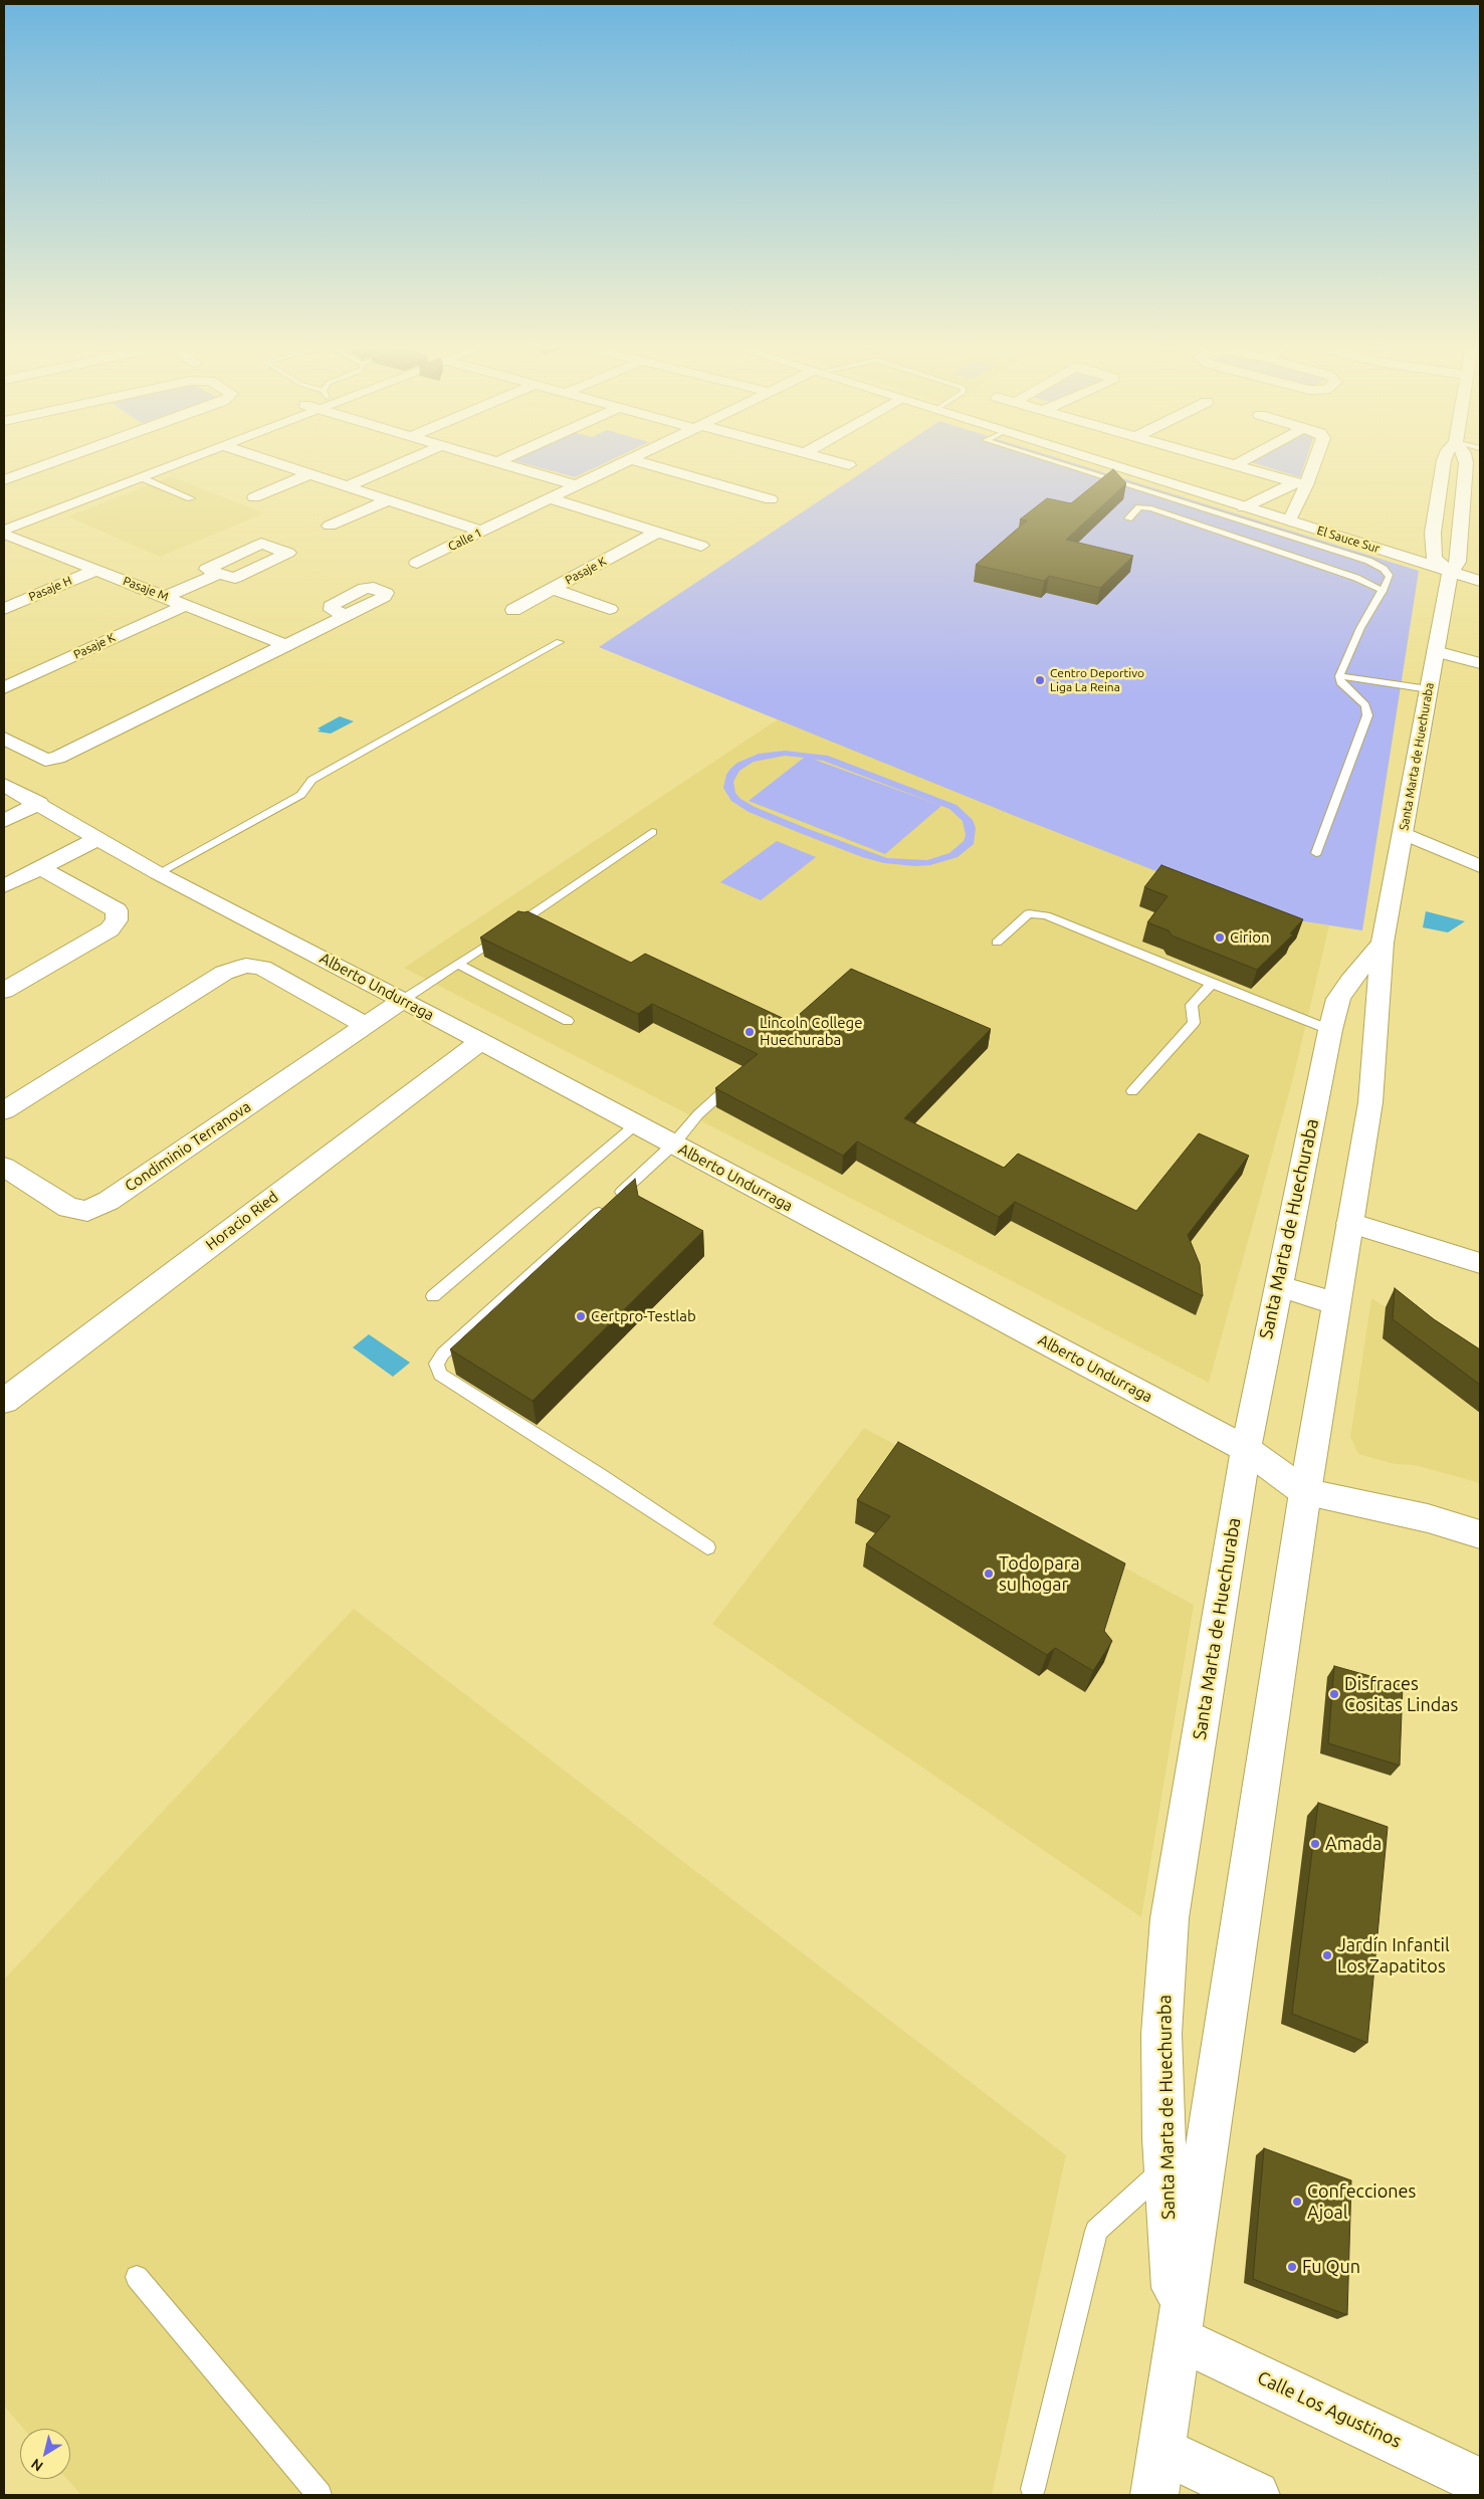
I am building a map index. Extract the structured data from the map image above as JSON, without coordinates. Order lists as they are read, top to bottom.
{
  "streets": {
    "street": [
      "Calle 1",
      "El Sauce Sur",
      "Pasaje K",
      "Pasaje H",
      "Pasaje M",
      "Santa Marta de Huechuraba",
      "Alberto Undurraga",
      "Condiminio Terranova",
      "Horacio Ried",
      "Calle Los Agustinos"
    ]
  },
  "crossings": [
    ["El Sauce Sur", "Santa Marta de Huechuraba"],
    ["Pasaje K", "Pasaje M"],
    ["Pasaje H", "Pasaje M"],
    ["Santa Marta de Huechuraba", "Alberto Undurraga"],
    ["Santa Marta de Huechuraba", "Calle Los Agustinos"],
    ["Alberto Undurraga", "Condiminio Terranova"],
    ["Alberto Undurraga", "Horacio Ried"]
  ],
  "places": [
    "Centro Deportivo Liga La Reina",
    "Cirion",
    "Lincoln College Huechuraba",
    "Certpro-Testlab",
    "Todo para su hogar",
    "Disfraces Cositas Lindas",
    "Amada",
    "Jardín Infantil Los Zapatitos",
    "Confecciones Ajoal",
    "Fu Qun"
  ],
  "north": "bottom left"
}
